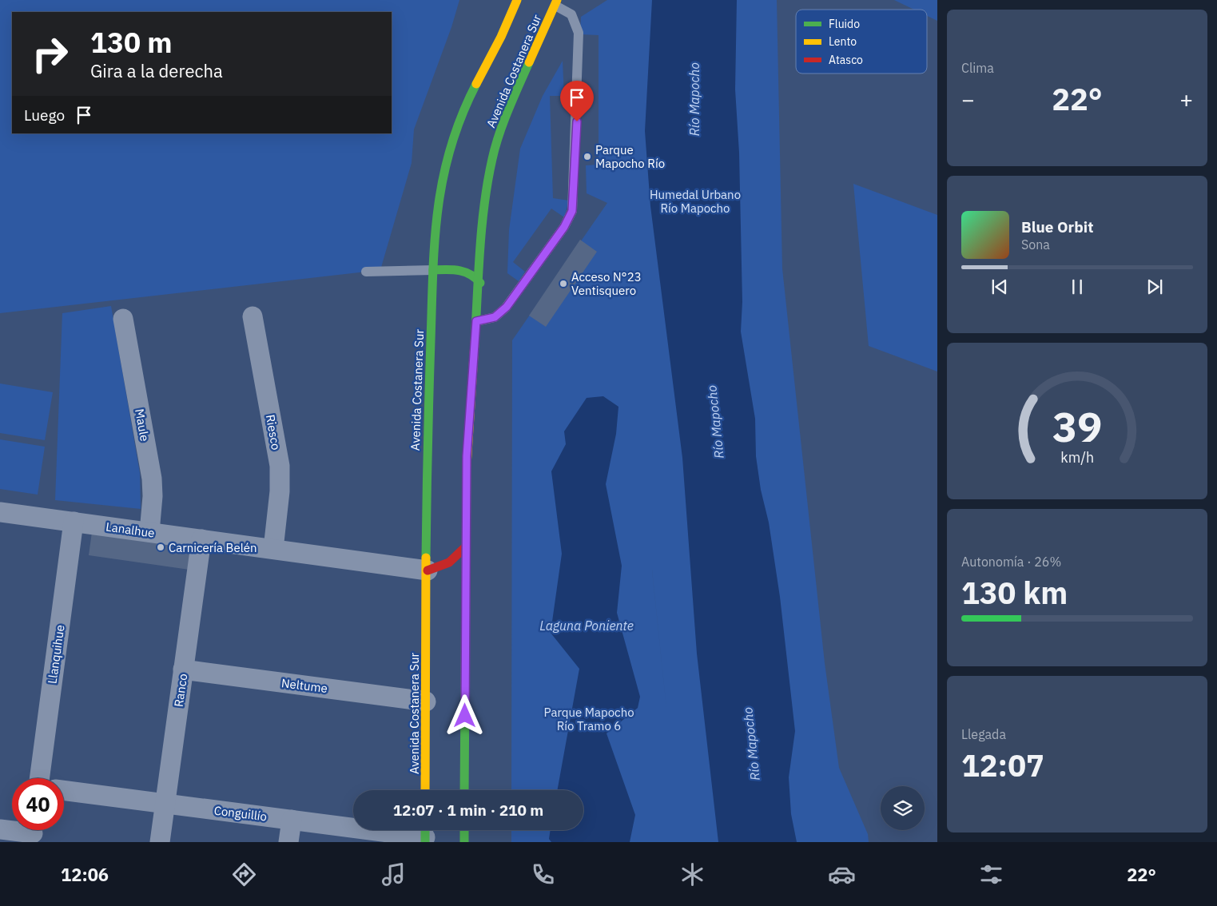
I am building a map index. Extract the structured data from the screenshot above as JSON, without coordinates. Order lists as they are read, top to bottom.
{
  "streets": {
    "street": [
      "Avenida Costanera Sur",
      "Maule",
      "Riesco",
      "Lanalhue",
      "Llanquihue",
      "Neltume",
      "Ranco",
      "Conguillío"
    ]
  },
  "crossings": [
    ["Avenida Costanera Sur", "Lanalhue"],
    ["Avenida Costanera Sur", "Neltume"],
    ["Maule", "Lanalhue"],
    ["Riesco", "Lanalhue"],
    ["Lanalhue", "Llanquihue"],
    ["Lanalhue", "Ranco"],
    ["Neltume", "Ranco"],
    ["Ranco", "Conguillío"]
  ],
  "water": ["Río Mapocho", "Laguna Poniente"],
  "parks": ["Humedal Urbano Río Mapocho", "Parque Mapocho Río Tramo 6"],
  "places": ["Parque Mapocho Río", "Acceso N°23 Ventisquero", "Carnicería Belén"],
  "legend": ["Fluido", "Lento", "Atasco"],
  "page": {
    "tile": [
      "Clima",
      ["Autonomía · 26%", "130 km"],
      ["Llegada", "12:07"]
    ],
    "turn": ["130 m", "Gira a la derecha"],
    "heat": ["−", "22°", "+"],
    "then": "Luego",
    "song": ["Blue Orbit", "Sona"],
    "limit": "40",
    "trip": "12:07 · 1 min · 210 m",
    "tabs": ["12:06", "22°"],
    "gauge": ["39", "km/h"]
  }
}
